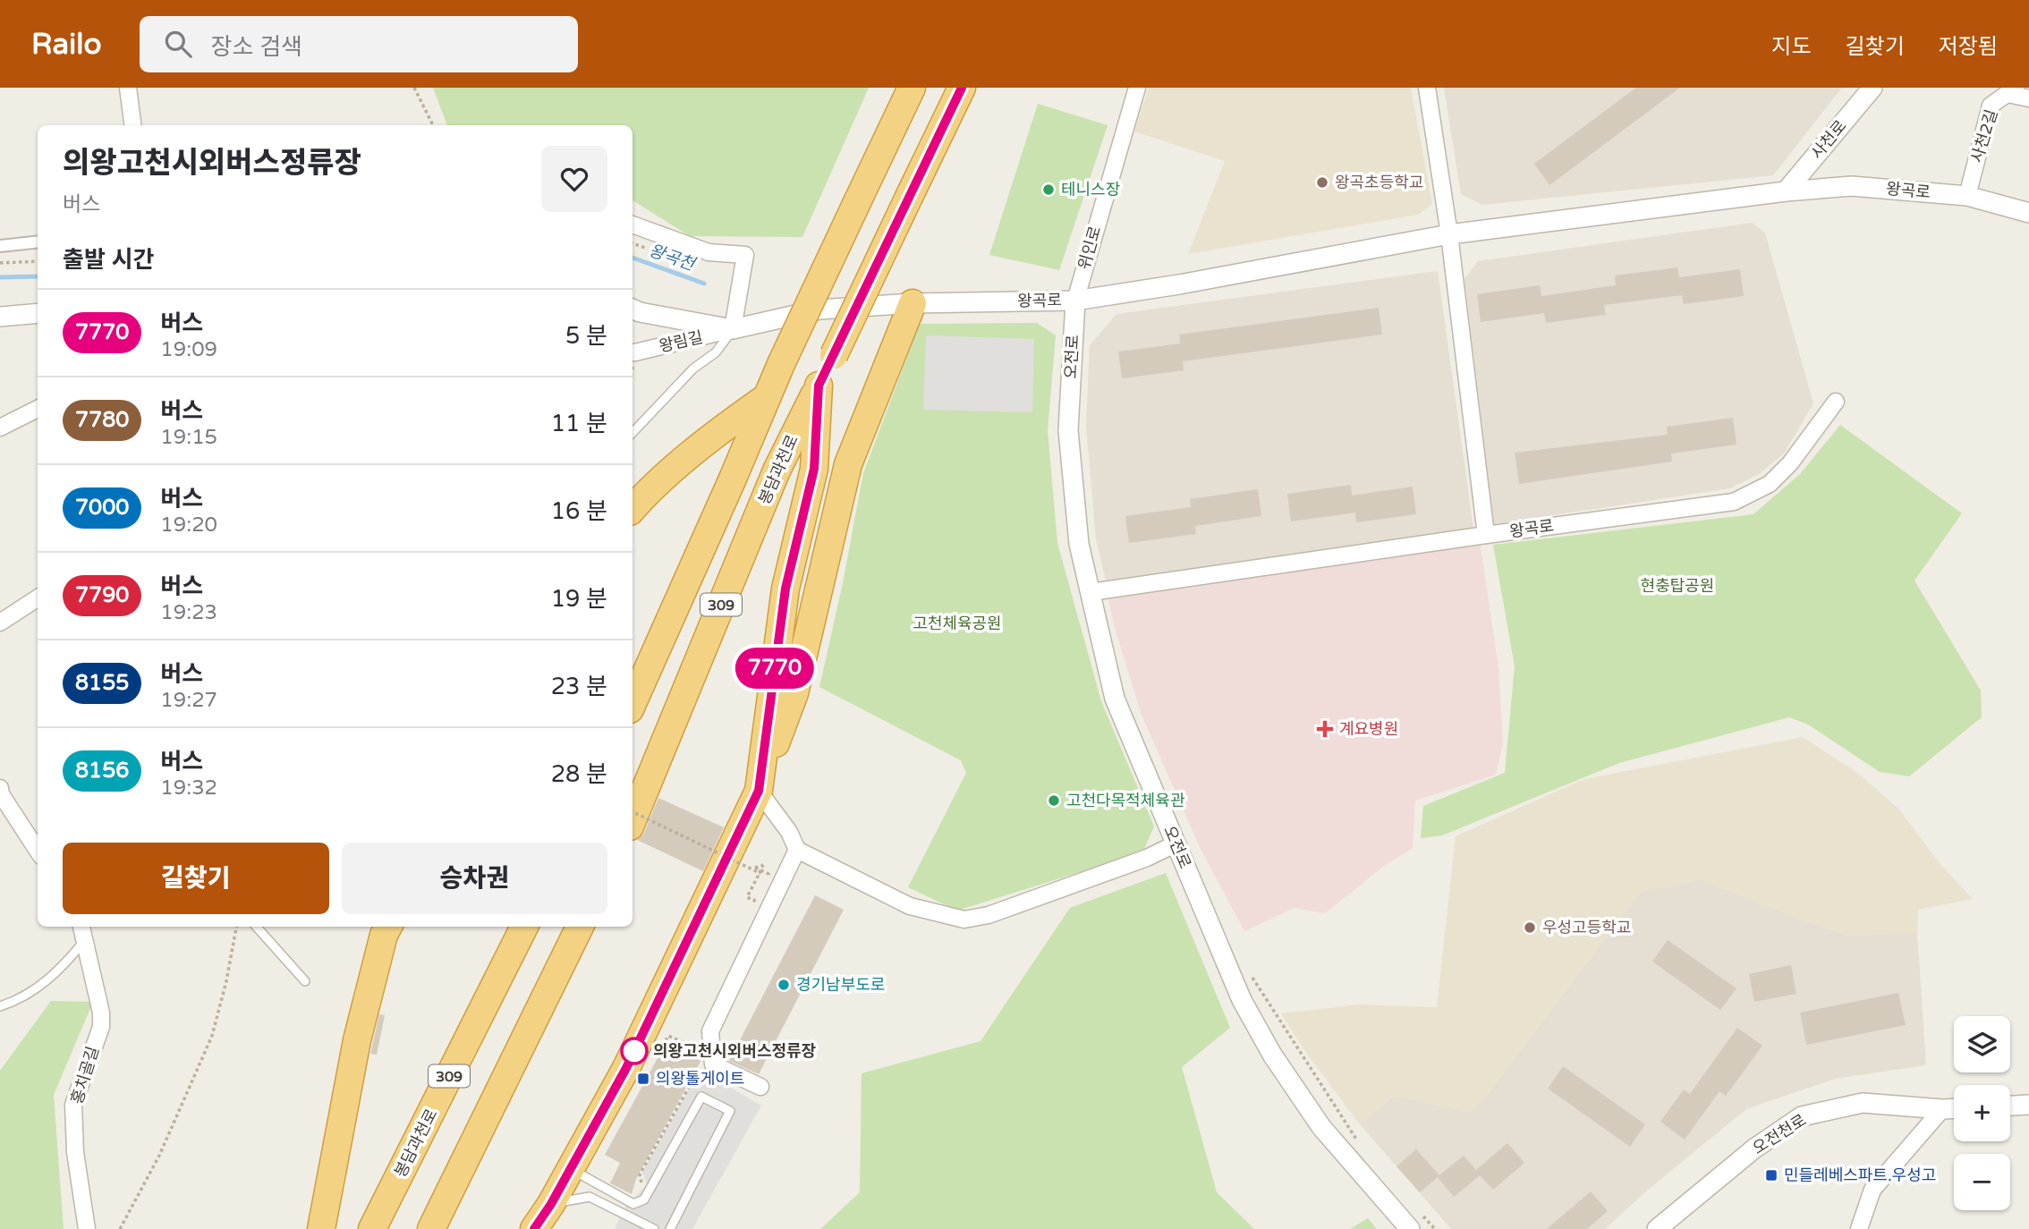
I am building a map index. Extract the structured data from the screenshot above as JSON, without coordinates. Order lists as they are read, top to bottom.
{
  "streets": {
    "highway": ["봉담과천로", "309"],
    "street": [
      "사천2길",
      "사천로",
      "왕곡로",
      "위인로",
      "왕림길",
      "오전로",
      "홍치골길",
      "오전천로"
    ]
  },
  "crossings": [
    ["사천2길", "왕곡로"],
    ["사천로", "왕곡로"],
    ["왕곡로", "위인로"],
    ["왕곡로", "왕림길"],
    ["왕곡로", "오전로"],
    ["위인로", "오전로"]
  ],
  "water": ["왕곡천"],
  "parks": ["현충탑공원", "고천체육공원"],
  "places": {
    "other": [
      "왕곡초등학교",
      "테니스장",
      "고천다목적체육관",
      "우성고등학교",
      "경기남부도로",
      "의왕고천시외버스정류장"
    ],
    "health": ["계요병원"],
    "transit": ["의왕톨게이트", "민들레베스파트.우성고"]
  },
  "lines": ["bus line 7770"],
  "page": {
    "header": "Railo",
    "search": "장소 검색",
    "nav": ["지도", "길찾기", "저장됨"],
    "on_map": "7770",
    "heading": [
      ["의왕고천시외버스정류장", "버스"],
      "출발 시간"
    ],
    "list": [
      {
        "mark": "7770",
        "name": "버스",
        "note": "19:09",
        "value": "5 분"
      },
      {
        "mark": "7780",
        "name": "버스",
        "note": "19:15",
        "value": "11 분"
      },
      {
        "mark": "7000",
        "name": "버스",
        "note": "19:20",
        "value": "16 분"
      },
      {
        "mark": "7790",
        "name": "버스",
        "note": "19:23",
        "value": "19 분"
      },
      {
        "mark": "8155",
        "name": "버스",
        "note": "19:27",
        "value": "23 분"
      },
      {
        "mark": "8156",
        "name": "버스",
        "note": "19:32",
        "value": "28 분"
      }
    ],
    "buttons": ["길찾기", "승차권"],
    "map_buttons": ["+", "−"]
  }
}
